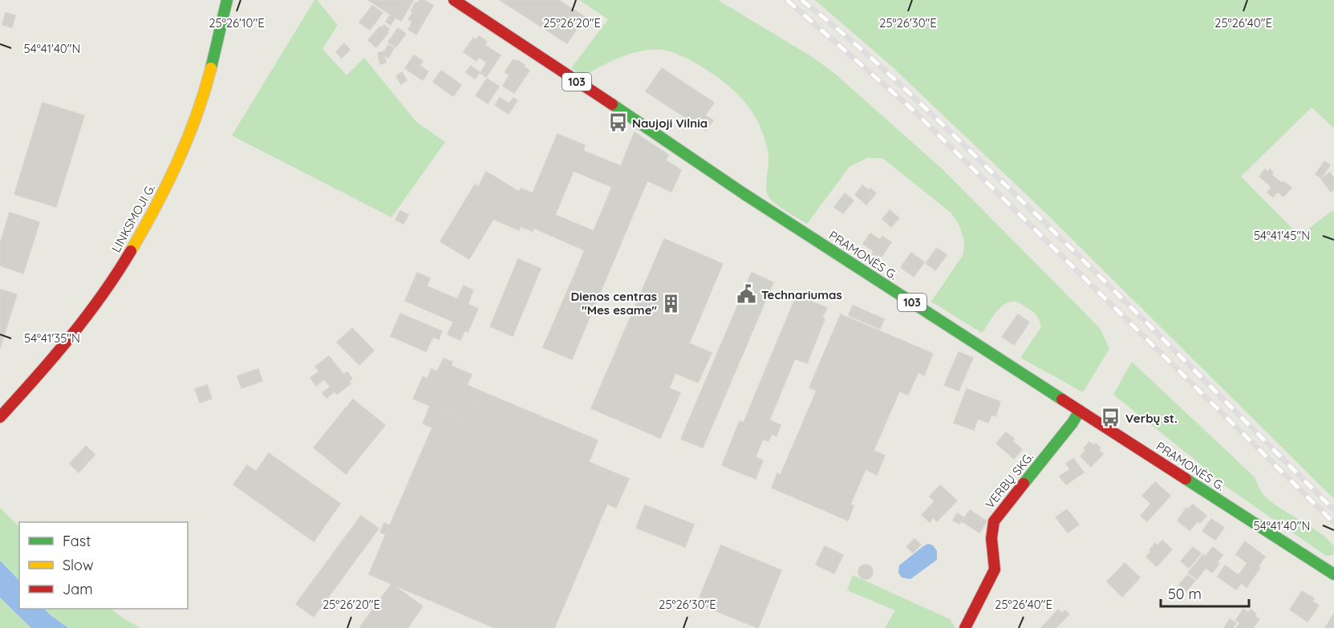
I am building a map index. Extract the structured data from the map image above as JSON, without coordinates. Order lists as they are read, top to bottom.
{
  "streets": {
    "main road": [
      "103",
      "LINKSMOJI G.",
      "PRAMONĖS G.",
      "VERBŲ SKG."
    ]
  },
  "crossings": [
    ["PRAMONĖS G.", "VERBŲ SKG."]
  ],
  "places": {
    "bus stop": ["Naujoji Vilnia", "Verbų st."],
    "public building": ["Technariumas"],
    "building": ["Dienos centras \"Mes esame\""]
  },
  "legend": ["Fast", "Slow", "Jam"],
  "scale_bar": "50 m",
  "coordinates": [
    "25°26'10\"E",
    "25°26'20\"E",
    "25°26'30\"E",
    "25°26'40\"E",
    "54°41'40\"N",
    "54°41'45\"N",
    "54°41'35\"N"
  ]
}
